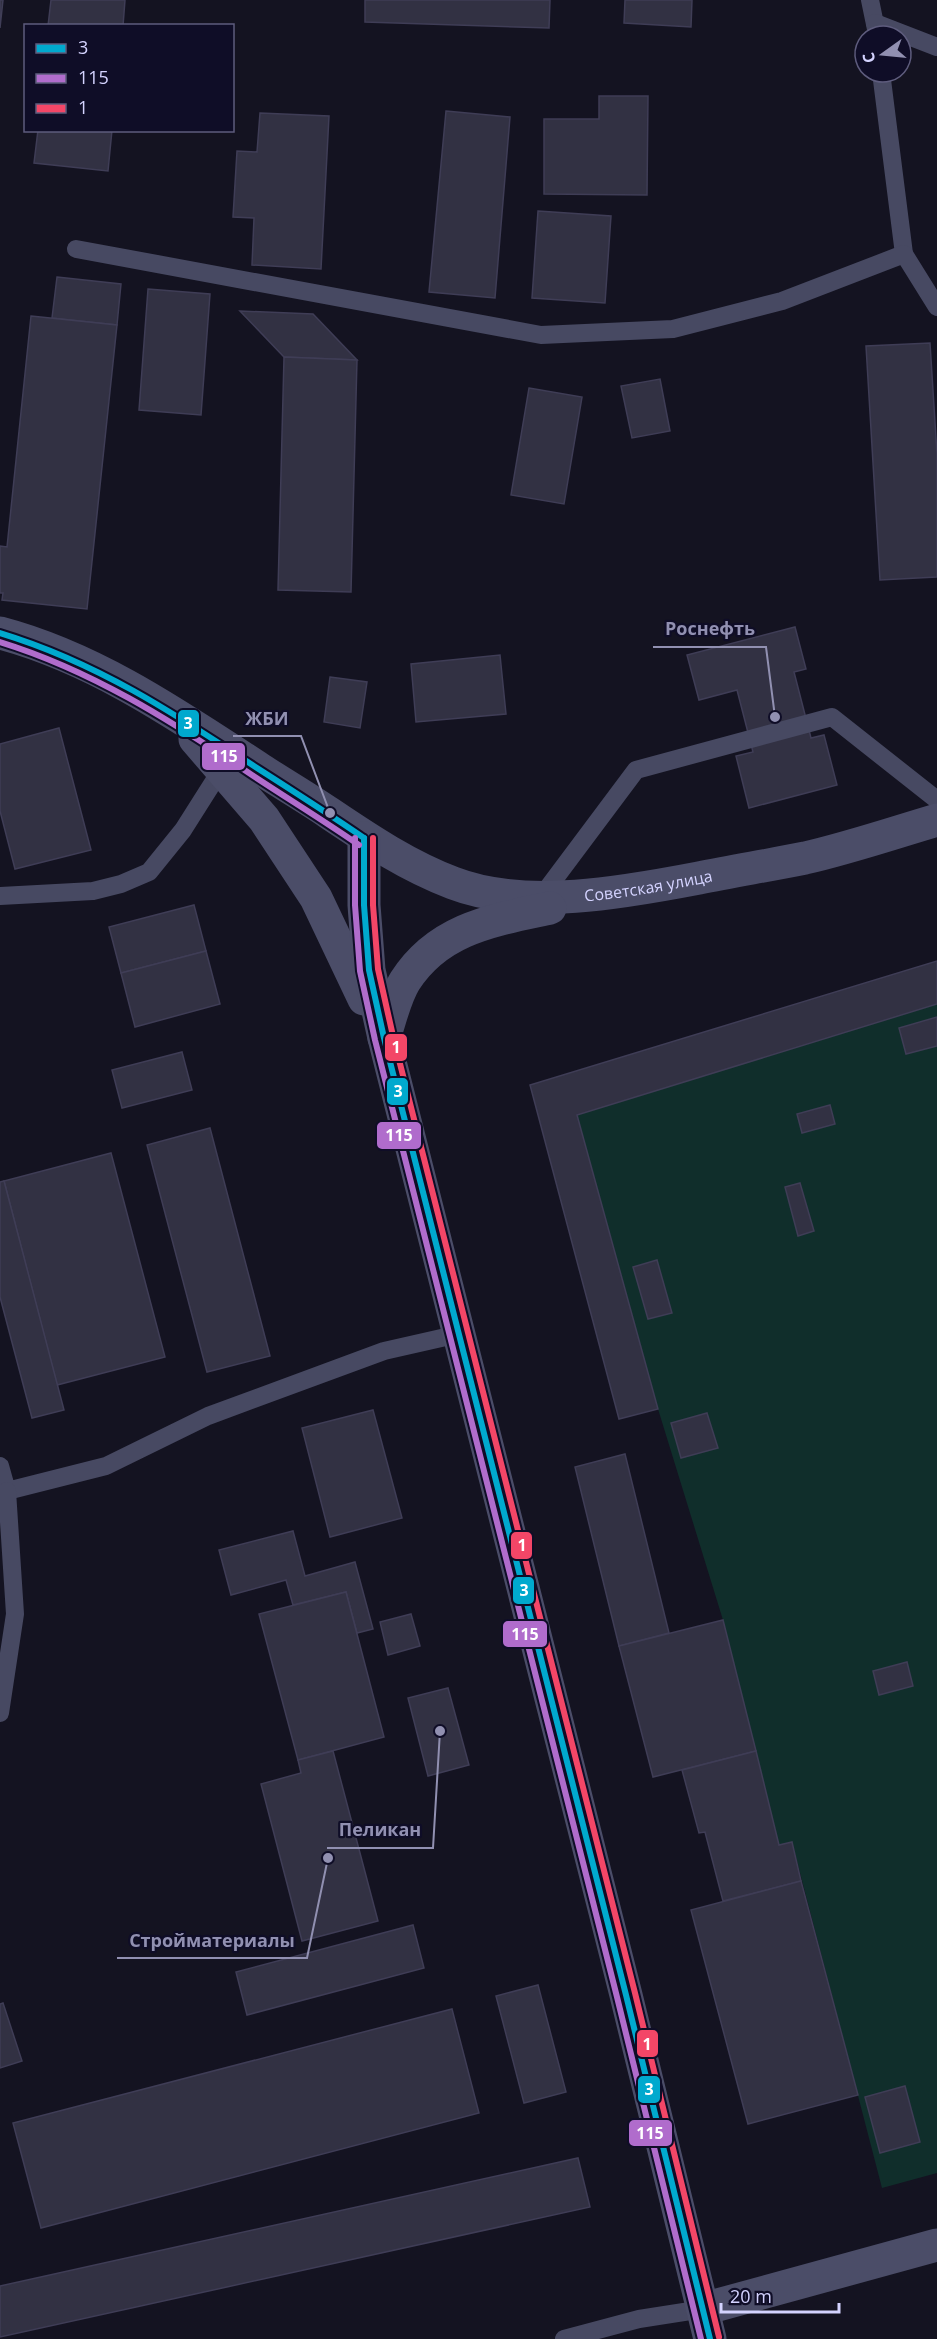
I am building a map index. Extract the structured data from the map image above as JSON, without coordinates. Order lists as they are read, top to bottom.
{
  "streets": {
    "street": ["Советская улица"]
  },
  "places": [
    "Роснефть",
    "ЖБИ",
    "Пеликан",
    "Стройматериалы"
  ],
  "lines": ["transit line 3", "transit line 115", "transit line 1"],
  "legend": ["3", "115", "1"],
  "scale_bar": "20 m",
  "north": "left"
}
